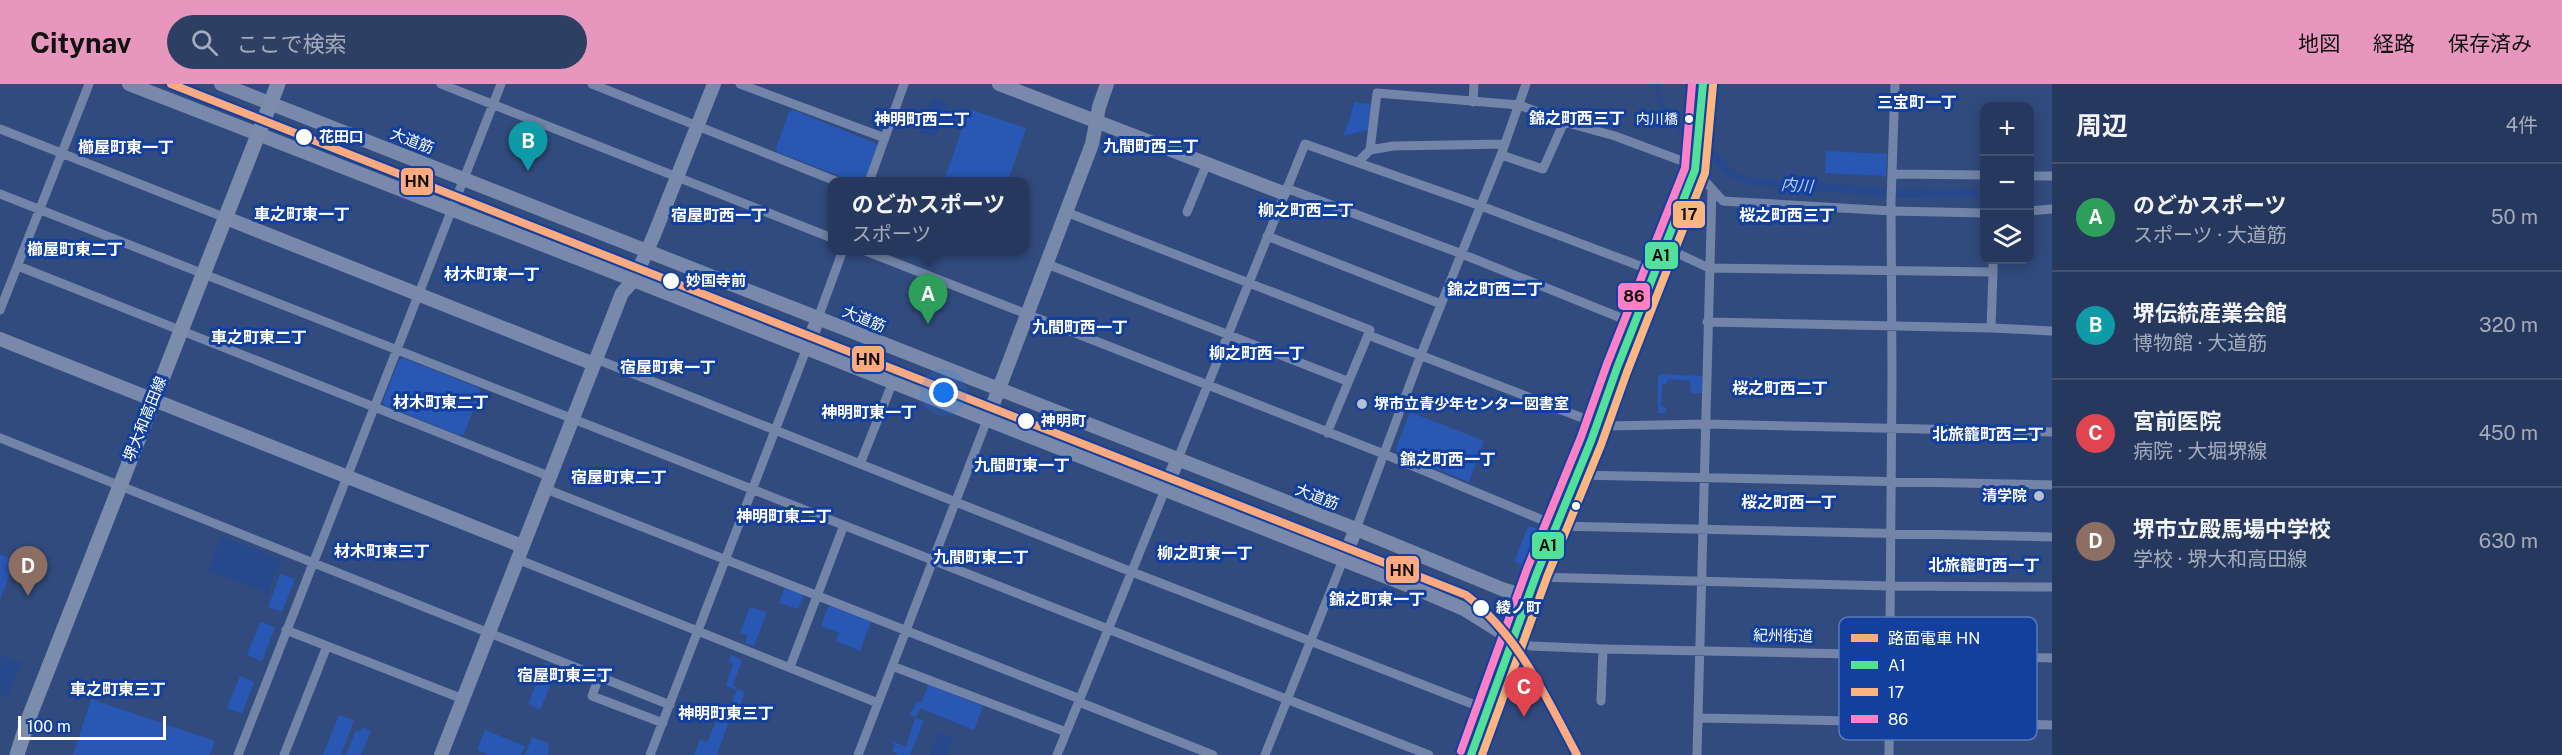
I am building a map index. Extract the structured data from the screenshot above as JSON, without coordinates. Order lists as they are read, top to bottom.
{
  "streets": {
    "main road": ["堺大和高田線"],
    "street": ["大道筋", "紀州街道"]
  },
  "crossings": [
    ["大道筋", "堺大和高田線"]
  ],
  "districts": [
    "三宝町一丁",
    "錦之町西三丁",
    "神明町西二丁",
    "九間町西二丁",
    "櫛屋町東一丁",
    "柳之町西二丁",
    "車之町東一丁",
    "宿屋町西一丁",
    "桜之町西三丁",
    "櫛屋町東二丁",
    "材木町東一丁",
    "錦之町西二丁",
    "九間町西一丁",
    "車之町東二丁",
    "柳之町西一丁",
    "宿屋町東一丁",
    "桜之町西二丁",
    "材木町東二丁",
    "神明町東一丁",
    "北旅籠町西二丁",
    "錦之町西一丁",
    "九間町東一丁",
    "宿屋町東二丁",
    "桜之町西一丁",
    "神明町東二丁",
    "材木町東三丁",
    "柳之町東一丁",
    "九間町東二丁",
    "北旅籠町西一丁",
    "錦之町東一丁",
    "宿屋町東三丁",
    "車之町東三丁",
    "神明町東三丁"
  ],
  "water": ["内川"],
  "places": [
    "内川橋",
    "花田口",
    "妙国寺前",
    "堺市立青少年センター図書室",
    "神明町",
    "清学院",
    "綾ノ町"
  ],
  "lines": [
    "tram line HN",
    "transit line A1",
    "transit line 86",
    "transit line 17"
  ],
  "legend": [
    "路面電車 HN",
    "A1",
    "17",
    "86"
  ],
  "scale_bar": "100 m",
  "page": {
    "header": "Citynav",
    "search": "ここで検索",
    "nav": ["地図", "経路", "保存済み"],
    "heading": ["周辺", "4件"],
    "map_buttons": ["+", "−"],
    "pins": [
      "B",
      "A",
      "D",
      "C"
    ],
    "list": [
      {
        "mark": "A",
        "name": "のどかスポーツ",
        "note": "スポーツ · 大道筋",
        "value": "50 m"
      },
      {
        "mark": "B",
        "name": "堺伝統産業会館",
        "note": "博物館 · 大道筋",
        "value": "320 m"
      },
      {
        "mark": "C",
        "name": "宮前医院",
        "note": "病院 · 大堀堺線",
        "value": "450 m"
      },
      {
        "mark": "D",
        "name": "堺市立殿馬場中学校",
        "note": "学校 · 堺大和高田線",
        "value": "630 m"
      }
    ],
    "popup": ["のどかスポーツ", "スポーツ"],
    "scale": "100 m"
  }
}
